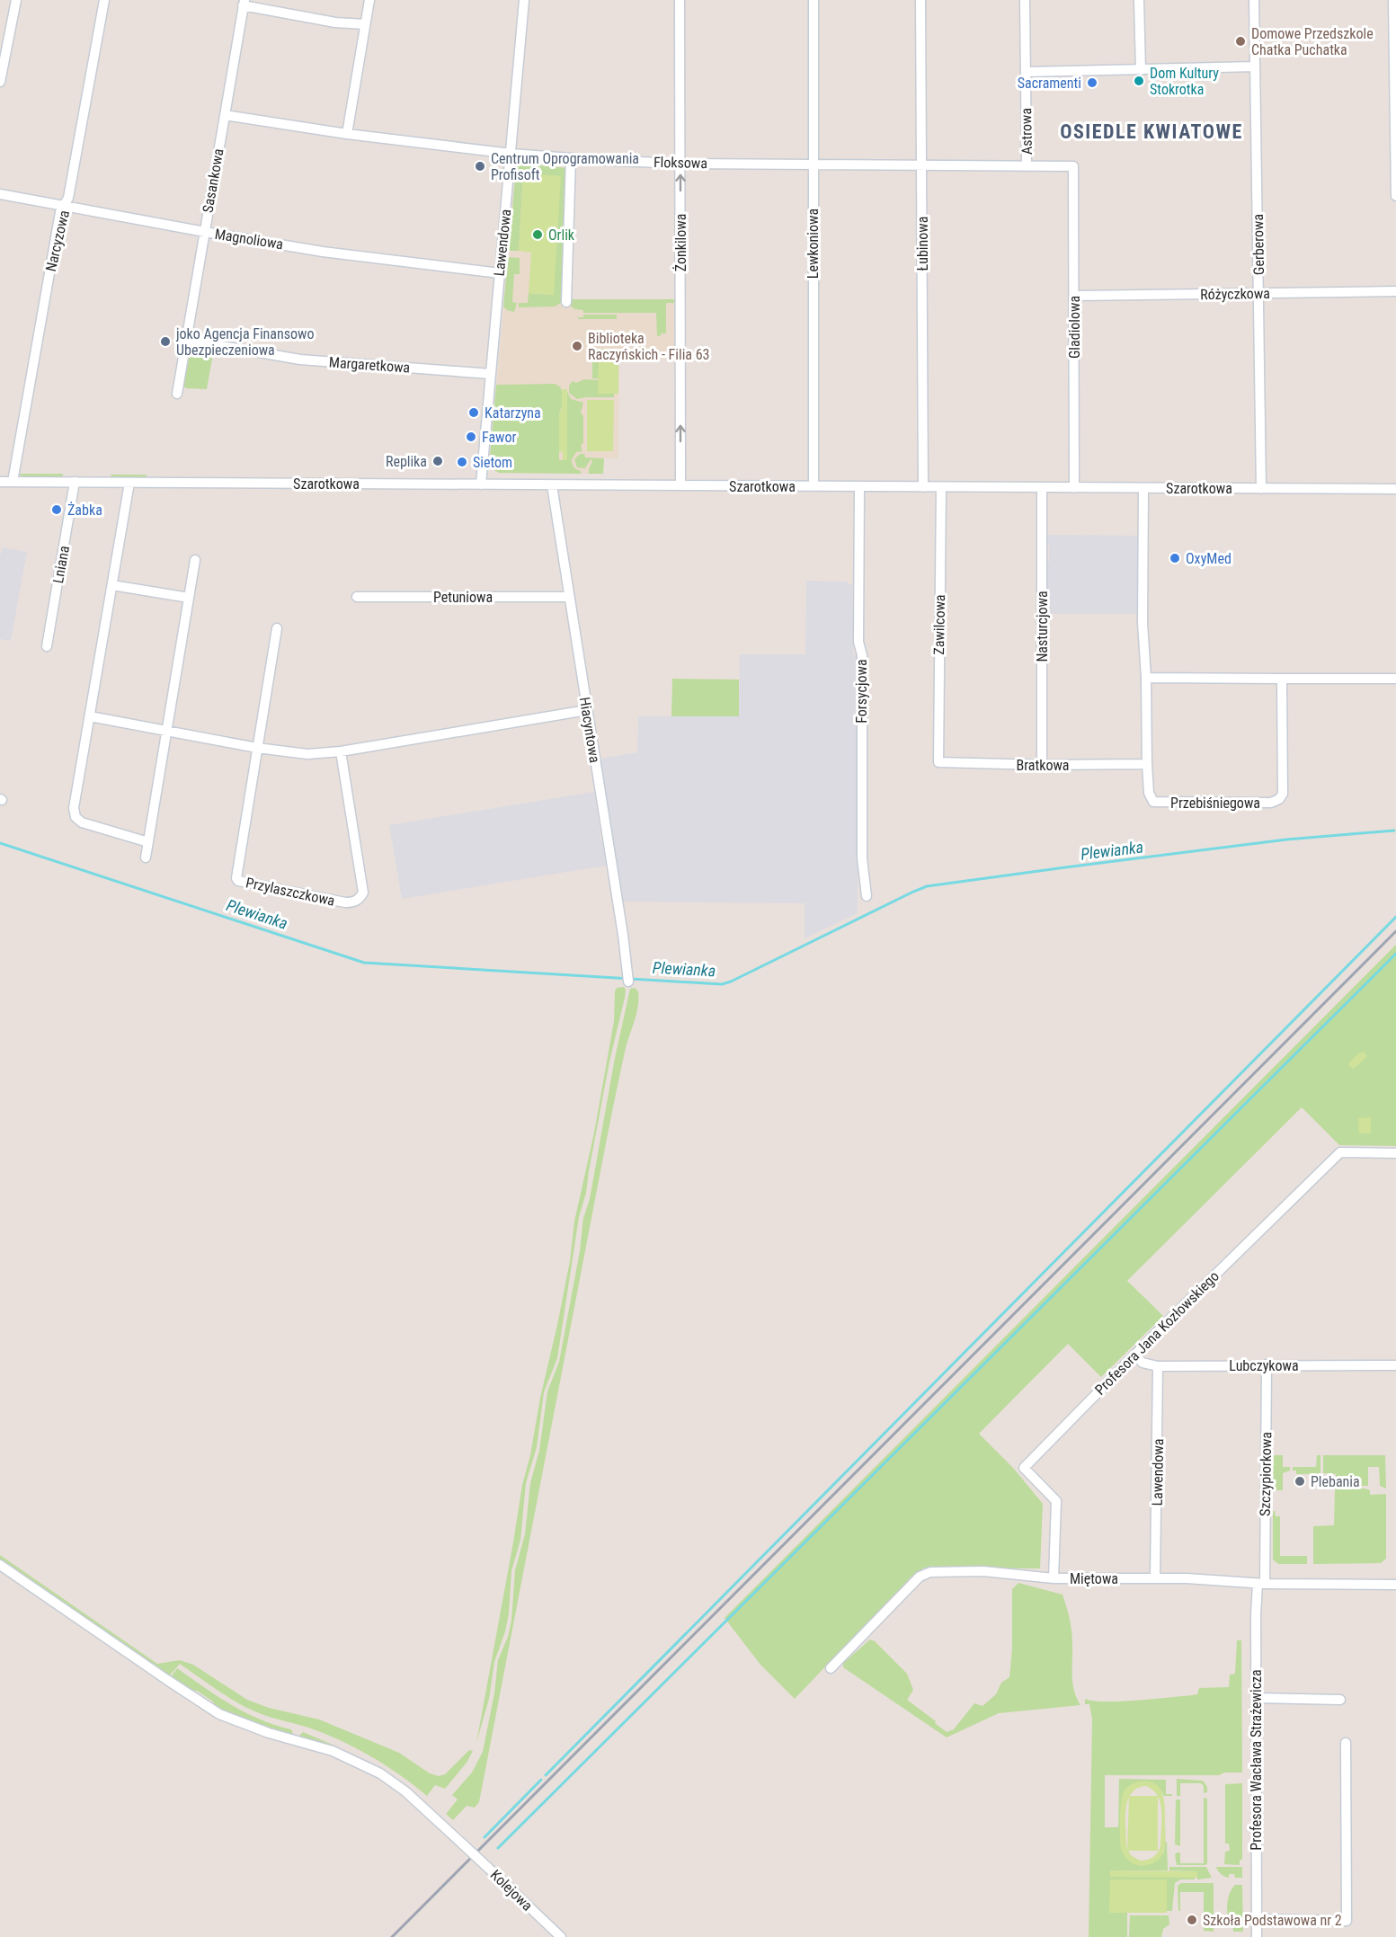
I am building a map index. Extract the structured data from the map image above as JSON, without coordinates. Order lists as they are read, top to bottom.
{
  "streets": {
    "street": [
      "Astrowa",
      "Floksowa",
      "Sasankowa",
      "Magnoliowa",
      "Narcyzowa",
      "Lawendowa",
      "Żonkilowa",
      "Lewkoniowa",
      "Łubinowa",
      "Gerberowa",
      "Różyczkowa",
      "Gladiolowa",
      "Margaretkowa",
      "Szarotkowa",
      "Lniana",
      "Petuniowa",
      "Zawilcowa",
      "Nasturcjowa",
      "Forsycjowa",
      "Hiacyntowa",
      "Bratkowa",
      "Przebiśniegowa",
      "Przylaszczkowa",
      "Profesora Jana Kozłowskiego",
      "Lubczykowa",
      "Szczypiorkowa",
      "Miętowa",
      "Profesora Wacława Strażewicza",
      "Kolejowa"
    ]
  },
  "crossings": [
    ["Astrowa", "Floksowa"],
    ["Floksowa", "Sasankowa"],
    ["Floksowa", "Lawendowa"],
    ["Floksowa", "Żonkilowa"],
    ["Floksowa", "Lewkoniowa"],
    ["Floksowa", "Łubinowa"],
    ["Floksowa", "Gladiolowa"],
    ["Sasankowa", "Magnoliowa"],
    ["Sasankowa", "Margaretkowa"],
    ["Magnoliowa", "Narcyzowa"],
    ["Magnoliowa", "Lawendowa"],
    ["Narcyzowa", "Szarotkowa"],
    ["Lawendowa", "Margaretkowa"],
    ["Lawendowa", "Szarotkowa"],
    ["Lawendowa", "Lubczykowa"],
    ["Lawendowa", "Miętowa"],
    ["Żonkilowa", "Szarotkowa"],
    ["Lewkoniowa", "Szarotkowa"],
    ["Łubinowa", "Szarotkowa"],
    ["Gerberowa", "Różyczkowa"],
    ["Gerberowa", "Szarotkowa"],
    ["Różyczkowa", "Gladiolowa"],
    ["Gladiolowa", "Szarotkowa"],
    ["Szarotkowa", "Lniana"],
    ["Szarotkowa", "Zawilcowa"],
    ["Szarotkowa", "Nasturcjowa"],
    ["Szarotkowa", "Forsycjowa"],
    ["Szarotkowa", "Hiacyntowa"],
    ["Szarotkowa", "Przebiśniegowa"],
    ["Petuniowa", "Hiacyntowa"],
    ["Zawilcowa", "Bratkowa"],
    ["Nasturcjowa", "Bratkowa"],
    ["Bratkowa", "Przebiśniegowa"],
    ["Profesora Jana Kozłowskiego", "Lubczykowa"],
    ["Profesora Jana Kozłowskiego", "Miętowa"],
    ["Lubczykowa", "Szczypiorkowa"],
    ["Szczypiorkowa", "Miętowa"],
    ["Szczypiorkowa", "Profesora Wacława Strażewicza"],
    ["Miętowa", "Profesora Wacława Strażewicza"]
  ],
  "one_way": ["Żonkilowa"],
  "districts": ["OSIEDLE KWIATOWE"],
  "water": ["Plewianka"],
  "places": [
    "Domowe Przedszkole Chatka Puchatka",
    "Dom Kultury Stokrotka",
    "Sacramenti",
    "Centrum Oprogramowania Profisoft",
    "Orlik",
    "joko Agencja Finansowo Ubezpieczeniowa",
    "Biblioteka Raczyńskich - Filia 63",
    "Katarzyna",
    "Fawor",
    "Replika",
    "Sietom",
    "Żabka",
    "OxyMed",
    "Plebania",
    "Szkoła Podstawowa nr 2"
  ]
}
